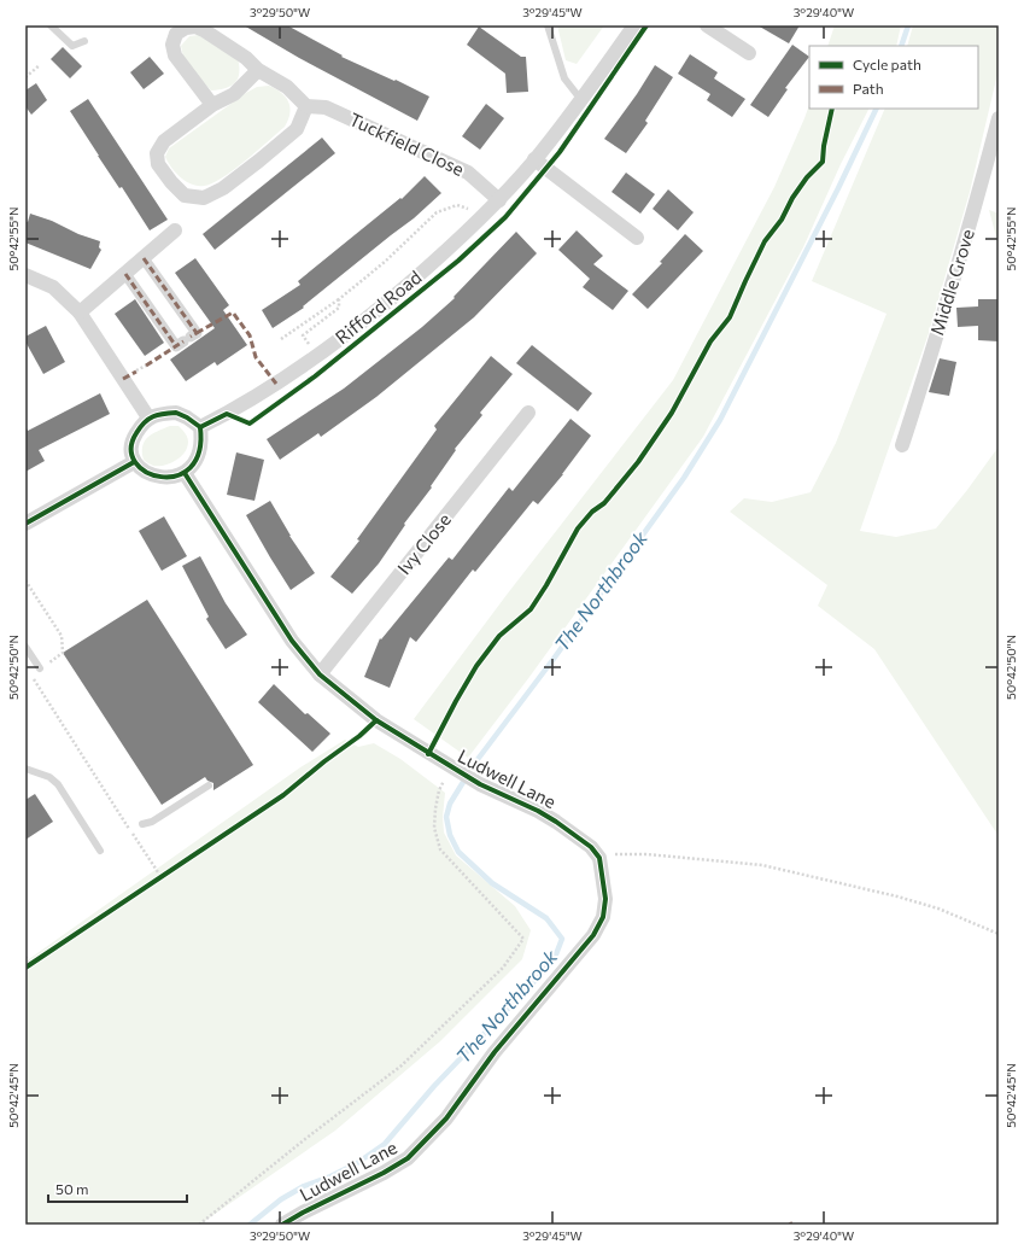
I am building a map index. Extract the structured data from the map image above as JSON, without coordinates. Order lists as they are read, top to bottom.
{
  "streets": {
    "street": [
      "Tuckfield Close",
      "Middle Grove",
      "Rifford Road",
      "Ivy Close",
      "Ludwell Lane"
    ]
  },
  "crossings": [
    ["Tuckfield Close", "Rifford Road"],
    ["Rifford Road", "Ludwell Lane"],
    ["Ivy Close", "Ludwell Lane"]
  ],
  "water": ["The Northbrook"],
  "legend": ["Cycle path", "Path"],
  "scale_bar": "50 m",
  "coordinates": [
    "3°29'50\"W",
    "3°29'45\"W",
    "3°29'40\"W",
    "50°42'55\"N",
    "50°42'50\"N",
    "50°42'45\"N"
  ]
}
